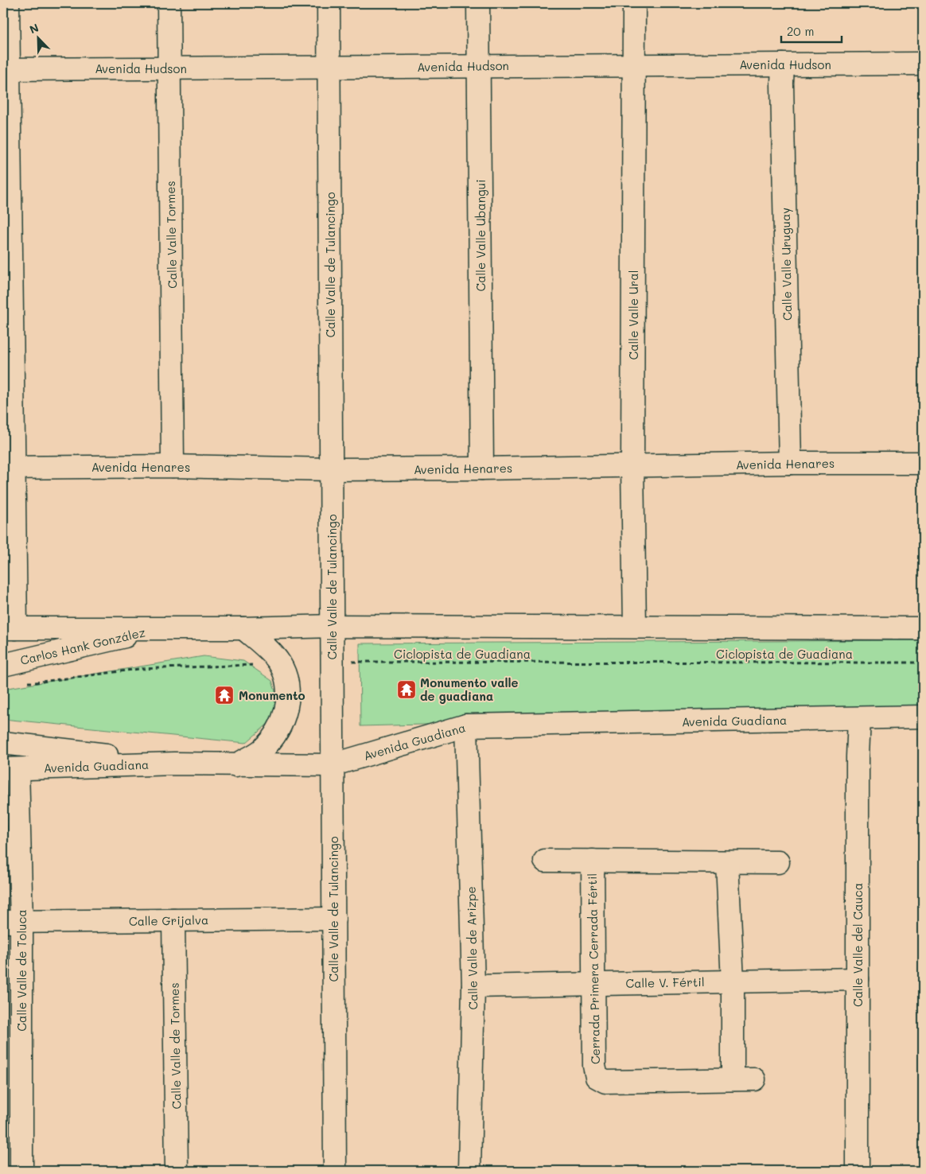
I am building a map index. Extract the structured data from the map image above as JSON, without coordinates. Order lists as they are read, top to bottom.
{
  "streets": {
    "street": [
      "Avenida Hudson",
      "Calle Valle Tormes",
      "Calle Valle Ubangui",
      "Calle Valle Uruguay",
      "Calle Valle de Tulancingo",
      "Calle Valle Ural",
      "Avenida Henares",
      "Carlos Hank González",
      "Avenida Guadiana",
      "Calle Grijalva",
      "Calle Valle del Cauca",
      "Calle Valle de Arizpe",
      "Cerrada Primera Cerrada Fértil",
      "Calle Valle de Toluca",
      "Calle V. Fértil",
      "Calle Valle de Tormes"
    ],
    "path": ["Ciclopista de Guadiana"]
  },
  "crossings": [
    ["Avenida Hudson", "Calle Valle Tormes"],
    ["Avenida Hudson", "Calle Valle Ubangui"],
    ["Avenida Hudson", "Calle Valle Uruguay"],
    ["Avenida Hudson", "Calle Valle de Tulancingo"],
    ["Avenida Hudson", "Calle Valle Ural"],
    ["Calle Valle Tormes", "Avenida Henares"],
    ["Calle Valle Ubangui", "Avenida Henares"],
    ["Calle Valle Uruguay", "Avenida Henares"],
    ["Calle Valle de Tulancingo", "Avenida Henares"],
    ["Calle Valle de Tulancingo", "Ciclopista de Guadiana"],
    ["Calle Valle de Tulancingo", "Avenida Guadiana"],
    ["Calle Valle de Tulancingo", "Calle Grijalva"],
    ["Calle Valle Ural", "Avenida Henares"],
    ["Avenida Guadiana", "Calle Valle del Cauca"],
    ["Avenida Guadiana", "Calle Valle de Arizpe"],
    ["Avenida Guadiana", "Calle Valle de Toluca"],
    ["Calle Grijalva", "Calle Valle de Toluca"],
    ["Calle Grijalva", "Calle Valle de Tormes"],
    ["Calle Valle del Cauca", "Calle V. Fértil"],
    ["Calle Valle de Arizpe", "Calle V. Fértil"],
    ["Cerrada Primera Cerrada Fértil", "Calle V. Fértil"]
  ],
  "places": {
    "temple": ["Monumento valle de guadiana", "Monumento"]
  },
  "scale_bar": "20 m",
  "north": "top left"
}
